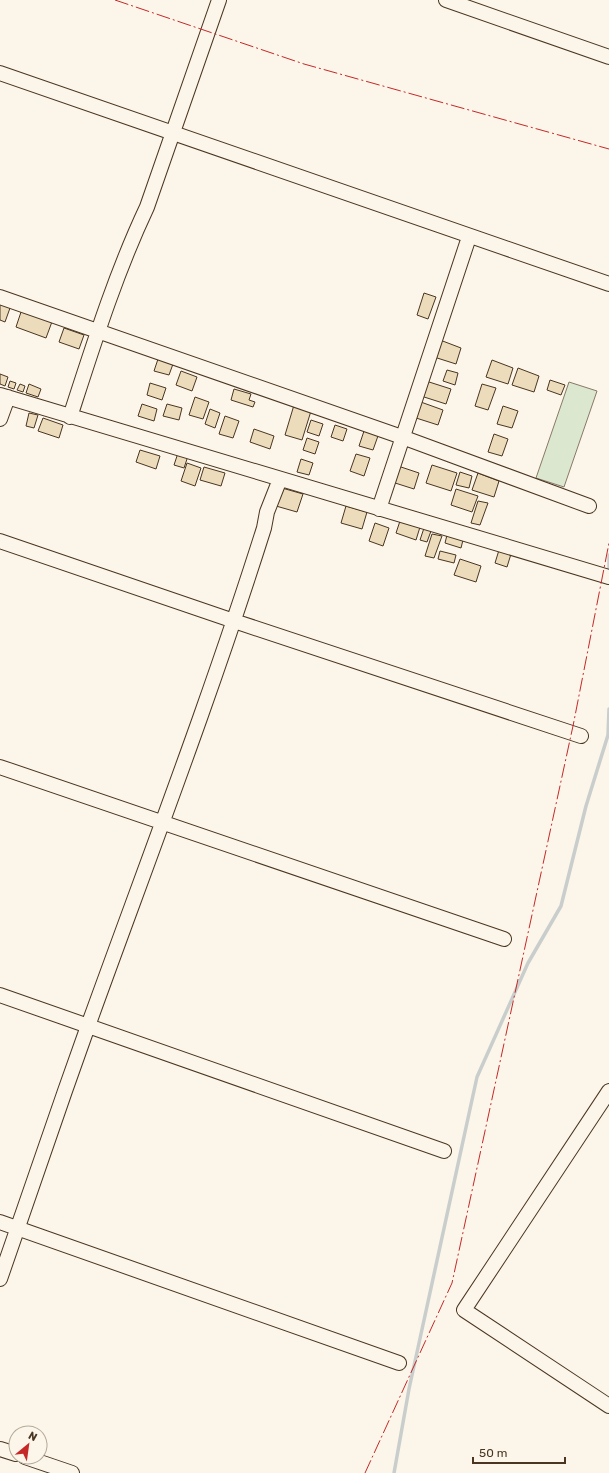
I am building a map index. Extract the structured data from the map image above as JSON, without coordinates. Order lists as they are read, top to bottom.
{
  "scale_bar": "50 m",
  "north": "top right"
}
